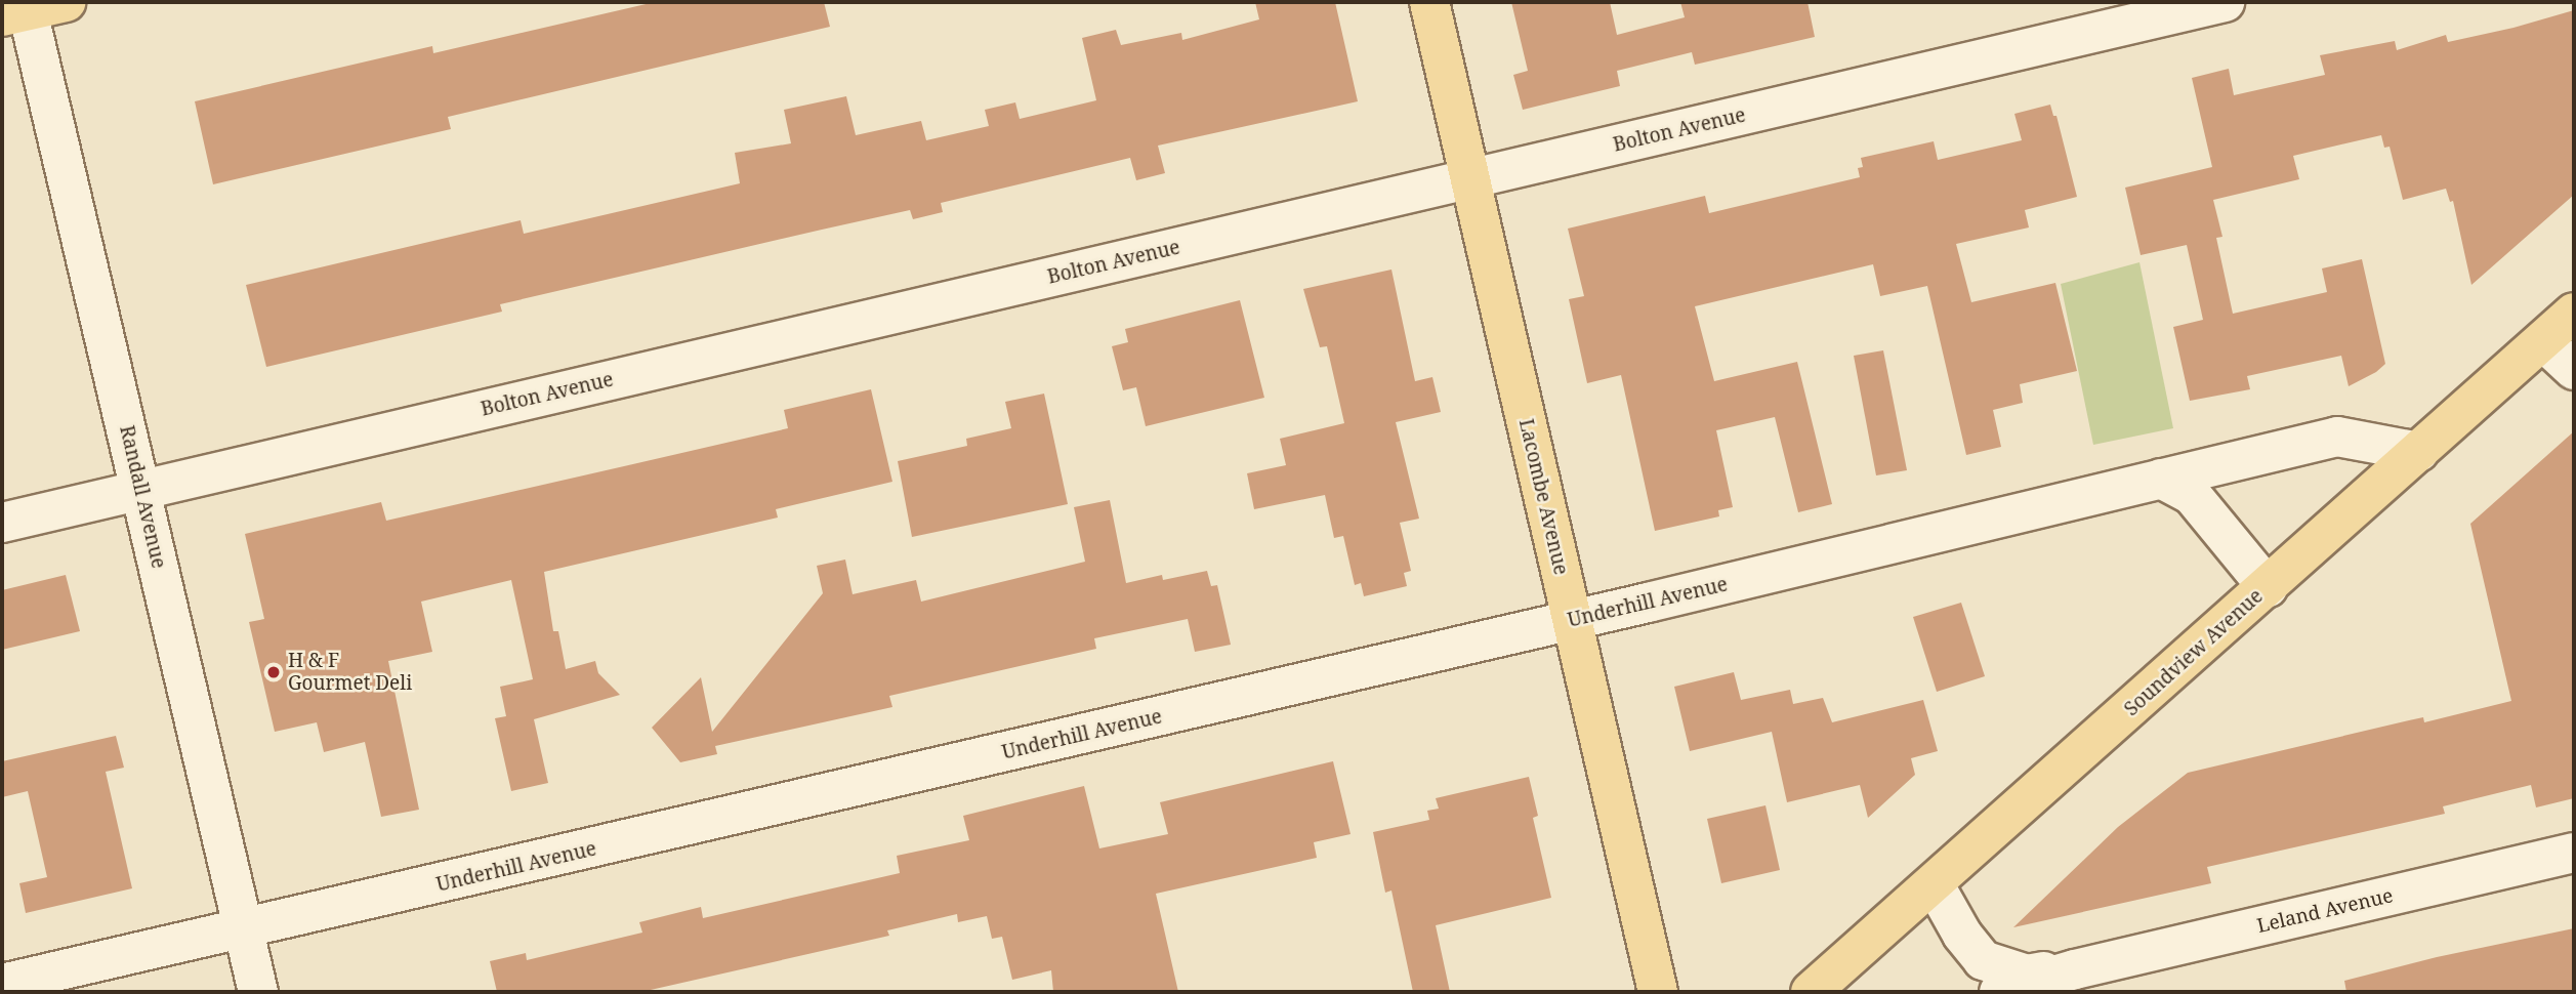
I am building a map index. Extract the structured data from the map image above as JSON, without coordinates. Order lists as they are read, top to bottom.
{
  "streets": {
    "main road": ["Lacombe Avenue", "Soundview Avenue"],
    "street": [
      "Bolton Avenue",
      "Randall Avenue",
      "Underhill Avenue",
      "Leland Avenue"
    ]
  },
  "crossings": [
    ["Bolton Avenue", "Randall Avenue"],
    ["Bolton Avenue", "Lacombe Avenue"],
    ["Randall Avenue", "Underhill Avenue"],
    ["Lacombe Avenue", "Underhill Avenue"],
    ["Underhill Avenue", "Soundview Avenue"],
    ["Soundview Avenue", "Leland Avenue"]
  ],
  "places": ["H & F Gourmet Deli"]
}
